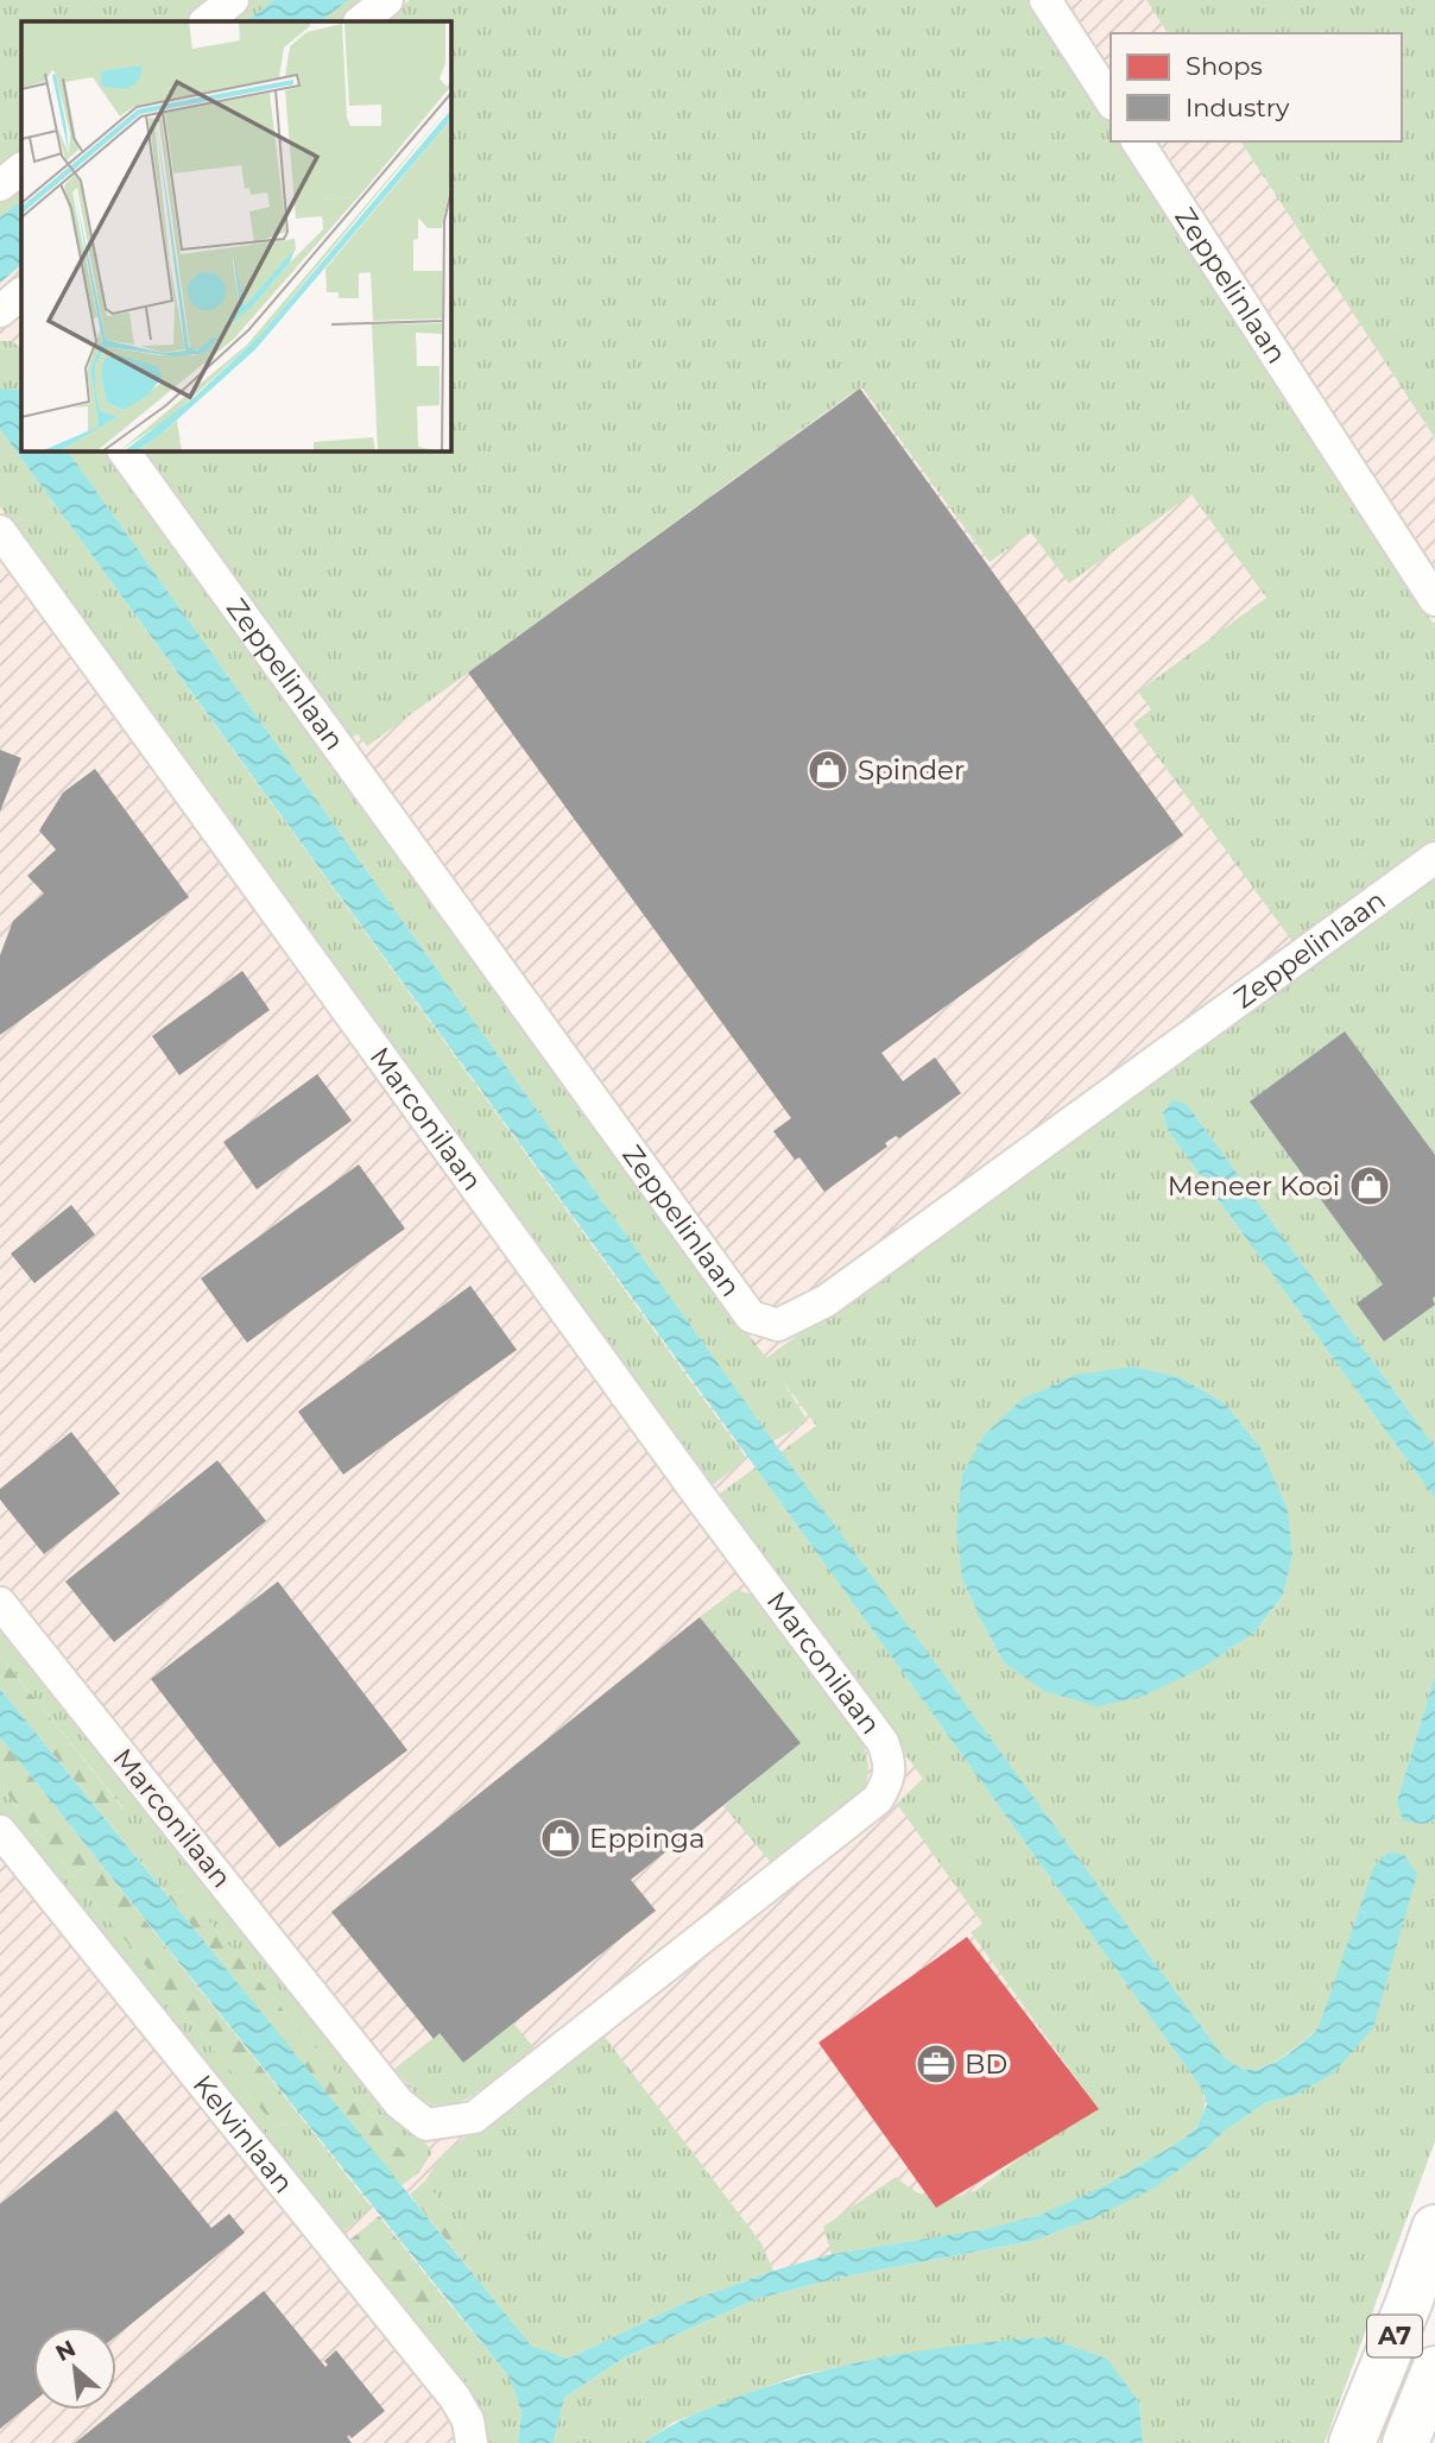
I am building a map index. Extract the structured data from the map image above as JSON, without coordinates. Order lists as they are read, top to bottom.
{
  "streets": {
    "highway": ["A7"],
    "street": ["Zeppelinlaan", "Marconilaan", "Kelvinlaan"]
  },
  "places": {
    "shop": ["Spinder", "Meneer Kooi", "Eppinga"],
    "office": ["BD"]
  },
  "legend": ["Shops", "Industry"],
  "north": "top left"
}
